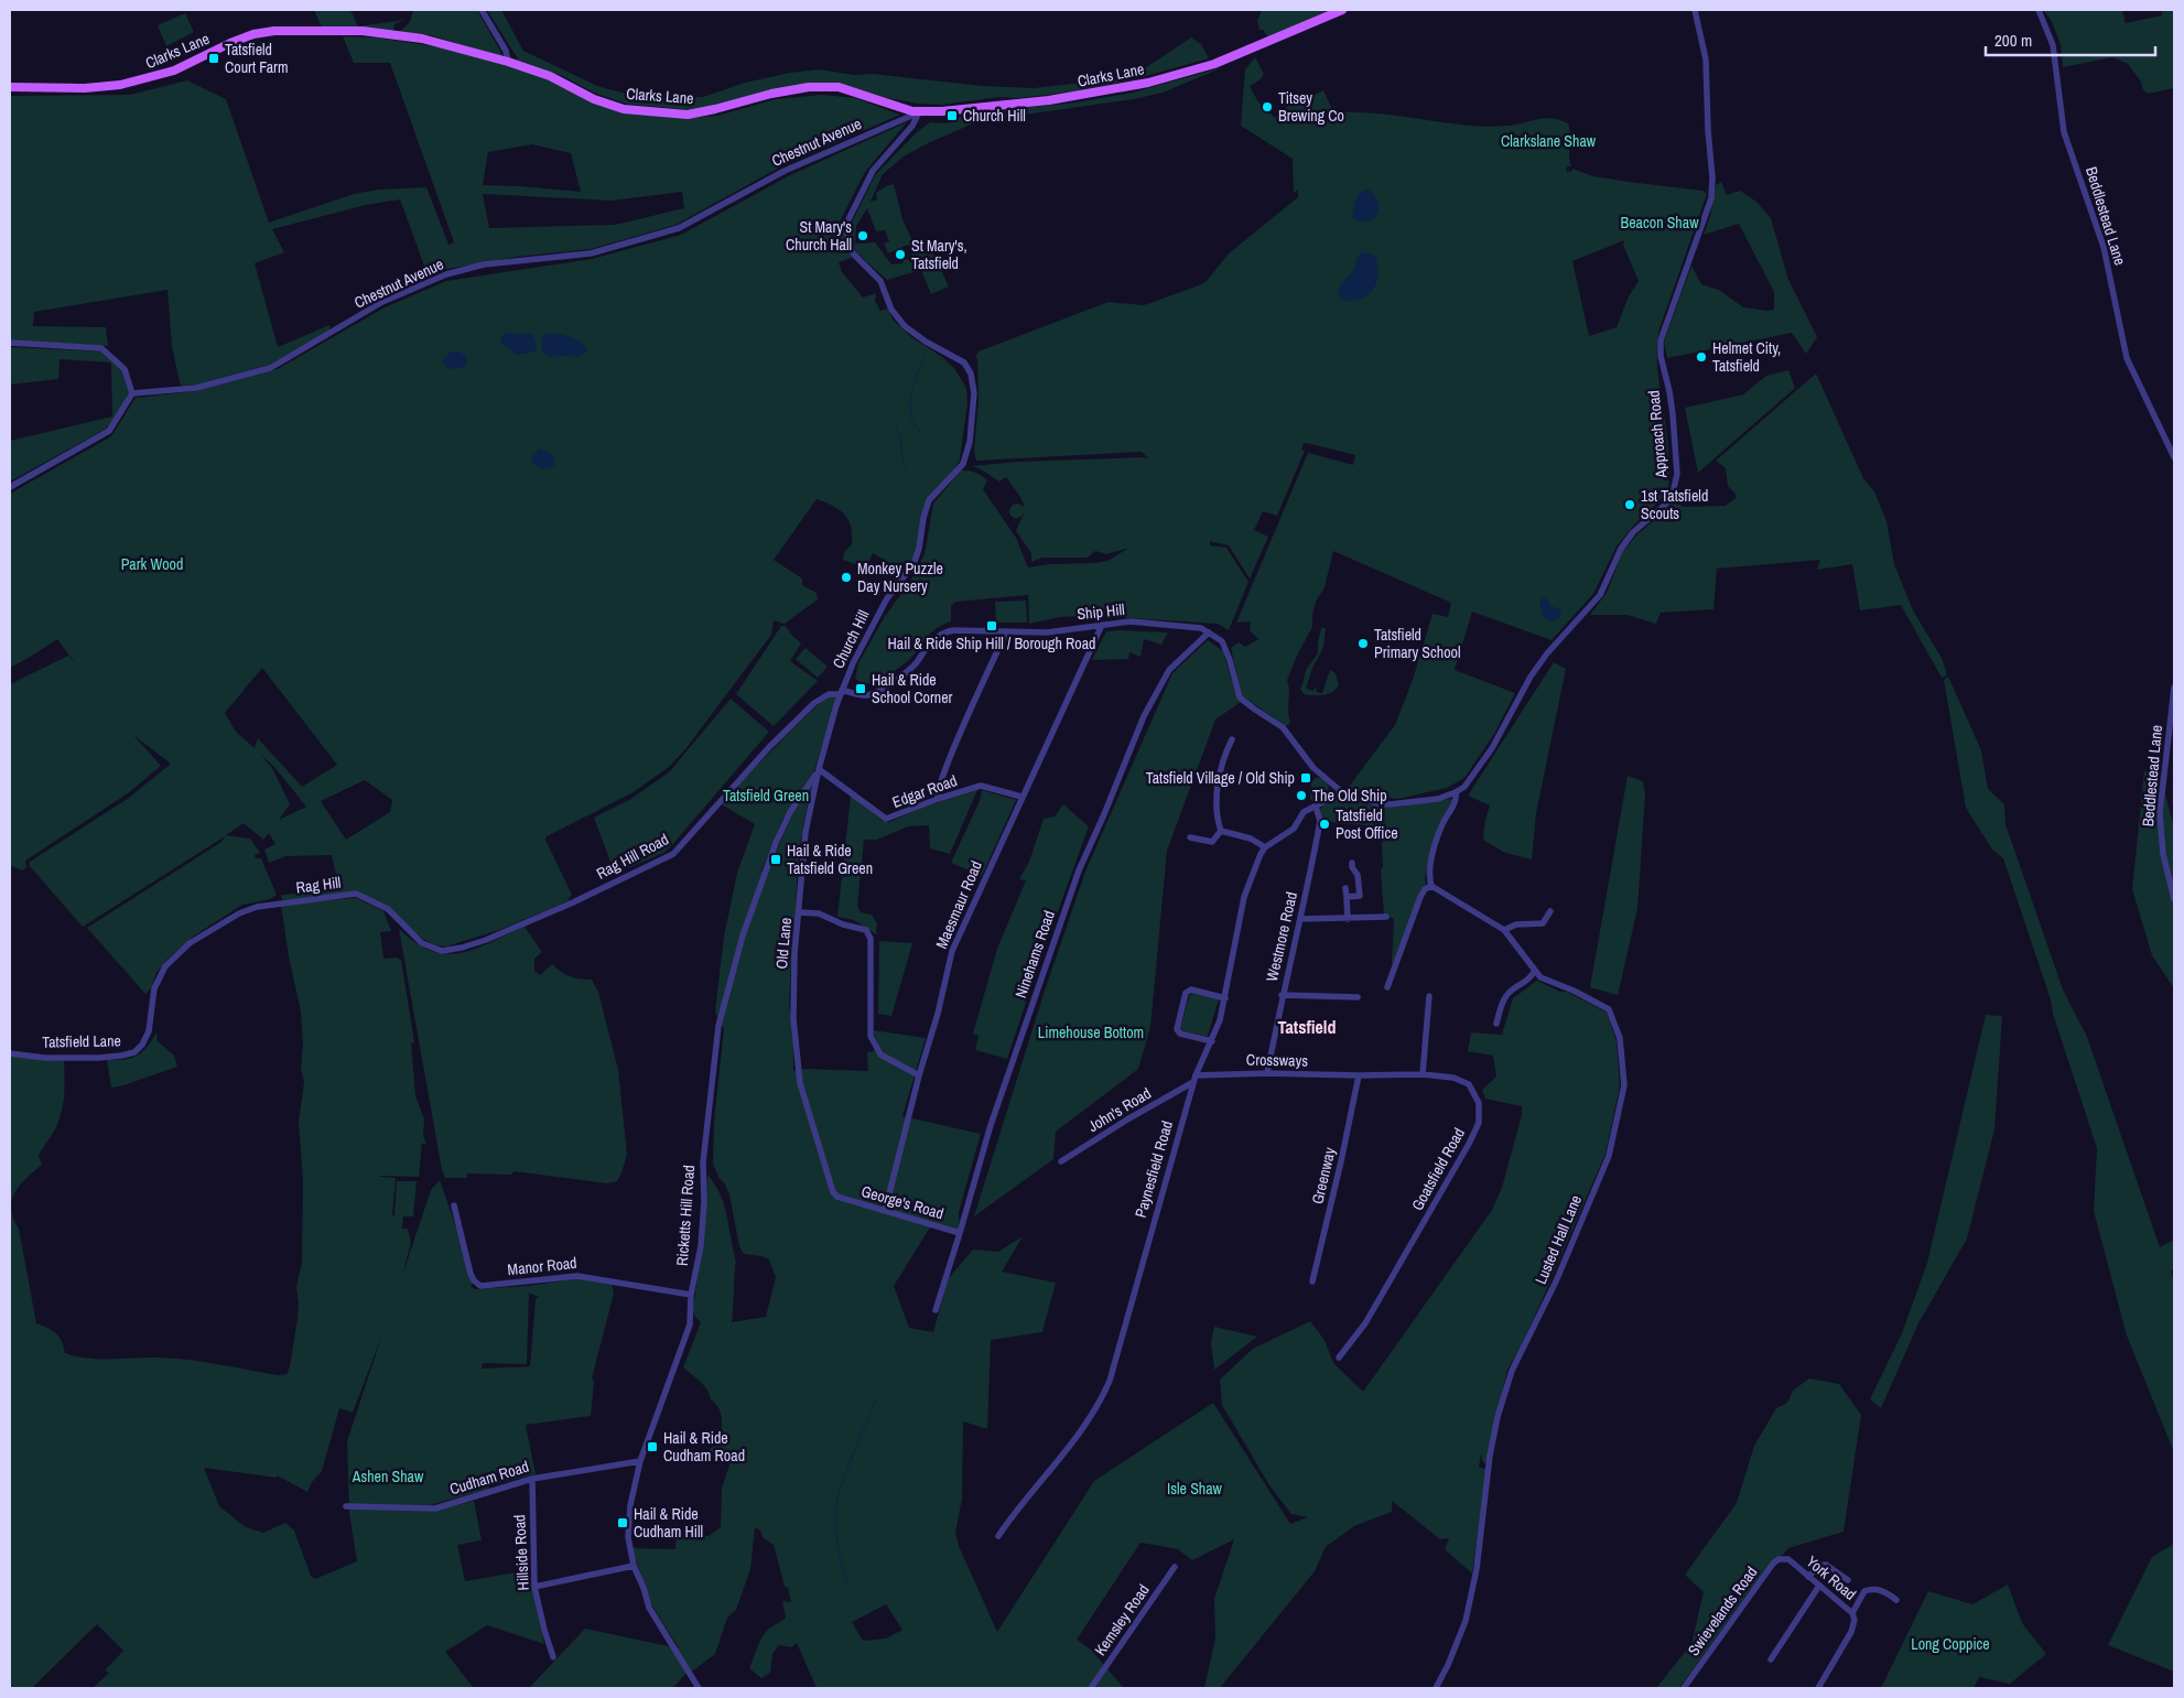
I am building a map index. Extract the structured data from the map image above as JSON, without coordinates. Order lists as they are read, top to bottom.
{
  "streets": {
    "main road": ["Clarks Lane"],
    "street": [
      "Chestnut Avenue",
      "Beddlestead Lane",
      "Approach Road",
      "Ship Hill",
      "Church Hill",
      "Edgar Road",
      "Rag Hill Road",
      "Rag Hill",
      "Maesmaur Road",
      "Westmore Road",
      "Old Lane",
      "Ninehams Road",
      "Tatsfield Lane",
      "Crossways",
      "John's Road",
      "Paynesfield Road",
      "Goatsfield Road",
      "Greenway",
      "George's Road",
      "Ricketts Hill Road",
      "Lusted Hall Lane",
      "Manor Road",
      "Cudham Road",
      "Hillside Road",
      "York Road",
      "Swievelands Road",
      "Kemsley Road"
    ]
  },
  "crossings": [
    ["Clarks Lane", "Chestnut Avenue"],
    ["Clarks Lane", "Church Hill"],
    ["Chestnut Avenue", "Church Hill"],
    ["Ship Hill", "Church Hill"],
    ["Ship Hill", "Rag Hill Road"],
    ["Ship Hill", "Maesmaur Road"],
    ["Ship Hill", "Old Lane"],
    ["Ship Hill", "Ninehams Road"],
    ["Church Hill", "Rag Hill Road"],
    ["Church Hill", "Old Lane"],
    ["Edgar Road", "Maesmaur Road"],
    ["Edgar Road", "Old Lane"],
    ["Edgar Road", "Ricketts Hill Road"],
    ["Rag Hill Road", "Rag Hill"],
    ["Rag Hill Road", "Old Lane"],
    ["Rag Hill", "Tatsfield Lane"],
    ["Maesmaur Road", "George's Road"],
    ["Westmore Road", "Crossways"],
    ["Old Lane", "George's Road"],
    ["Old Lane", "Ricketts Hill Road"],
    ["Ninehams Road", "George's Road"],
    ["Crossways", "Paynesfield Road"],
    ["Crossways", "Goatsfield Road"],
    ["Crossways", "Greenway"],
    ["John's Road", "Paynesfield Road"],
    ["Goatsfield Road", "Greenway"],
    ["Ricketts Hill Road", "Manor Road"],
    ["Ricketts Hill Road", "Cudham Road"],
    ["Cudham Road", "Hillside Road"],
    ["York Road", "Swievelands Road"]
  ],
  "districts": ["Tatsfield"],
  "parks": [
    "Clarkslane Shaw",
    "Beacon Shaw",
    "Park Wood",
    "Tatsfield Green",
    "Limehouse Bottom",
    "Ashen Shaw",
    "Isle Shaw",
    "Long Coppice"
  ],
  "places": {
    "transit": [
      "Tatsfield Court Farm",
      "Church Hill",
      "Hail & Ride Ship Hill / Borough Road",
      "Hail & Ride School Corner",
      "Tatsfield Village / Old Ship",
      "Hail & Ride Tatsfield Green",
      "Hail & Ride Cudham Road",
      "Hail & Ride Cudham Hill"
    ],
    "other": [
      "Titsey Brewing Co",
      "St Mary's Church Hall",
      "St Mary's, Tatsfield",
      "Helmet City, Tatsfield",
      "1st Tatsfield Scouts",
      "Monkey Puzzle Day Nursery",
      "Tatsfield Primary School",
      "The Old Ship",
      "Tatsfield Post Office"
    ]
  },
  "scale_bar": "200 m"
}
